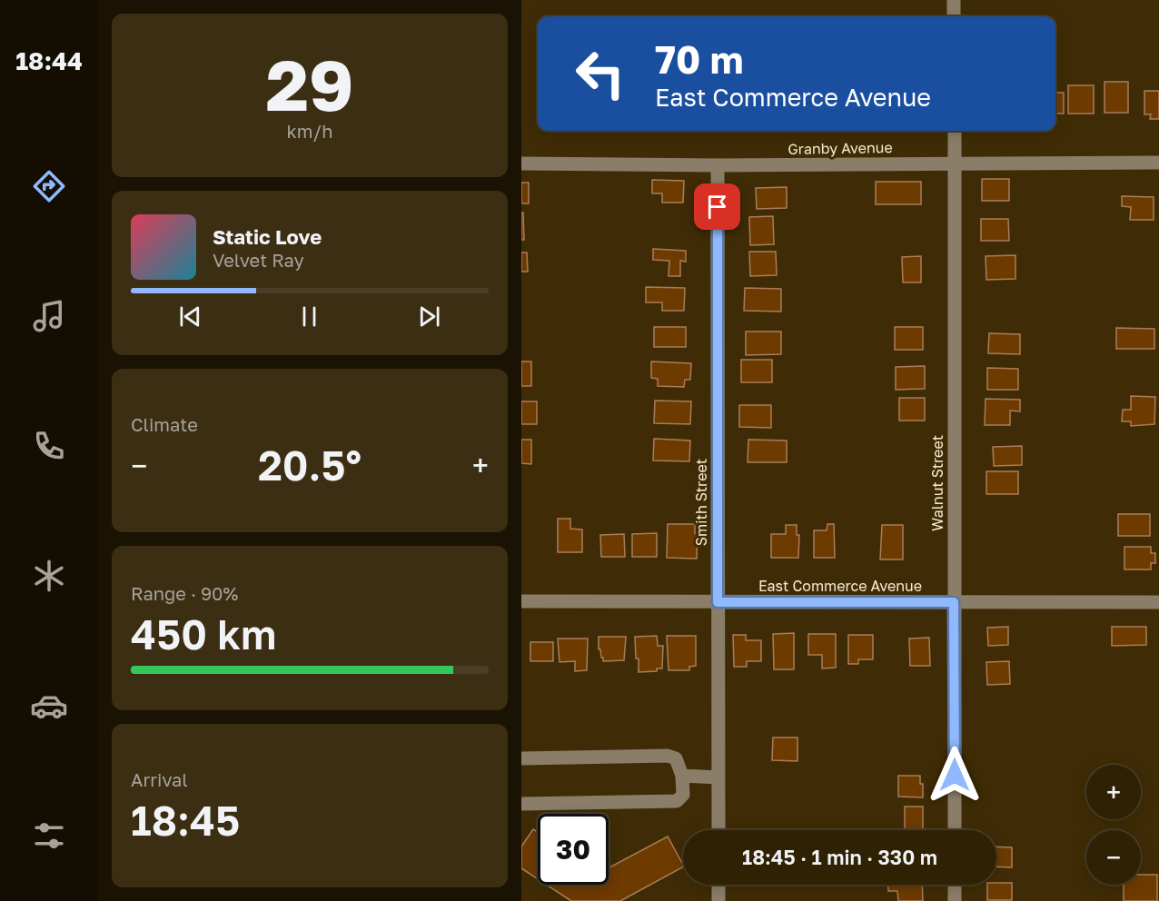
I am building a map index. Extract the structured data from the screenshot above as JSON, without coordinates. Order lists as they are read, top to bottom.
{
  "streets": {
    "street": [
      "Granby Avenue",
      "Walnut Street",
      "Smith Street",
      "East Commerce Avenue"
    ]
  },
  "crossings": [
    ["Granby Avenue", "Walnut Street"],
    ["Granby Avenue", "Smith Street"],
    ["Walnut Street", "East Commerce Avenue"],
    ["Smith Street", "East Commerce Avenue"]
  ],
  "page": {
    "tabs": "18:44",
    "tile": [
      ["29", "km/h"],
      "Climate",
      ["Range · 90%", "450 km"],
      ["Arrival", "18:45"]
    ],
    "turn": ["70 m", "East Commerce Avenue"],
    "song": ["Static Love", "Velvet Ray"],
    "heat": ["−", "20.5°", "+"],
    "map_buttons": ["+", "−"],
    "limit": "30",
    "trip": "18:45 · 1 min · 330 m"
  }
}
